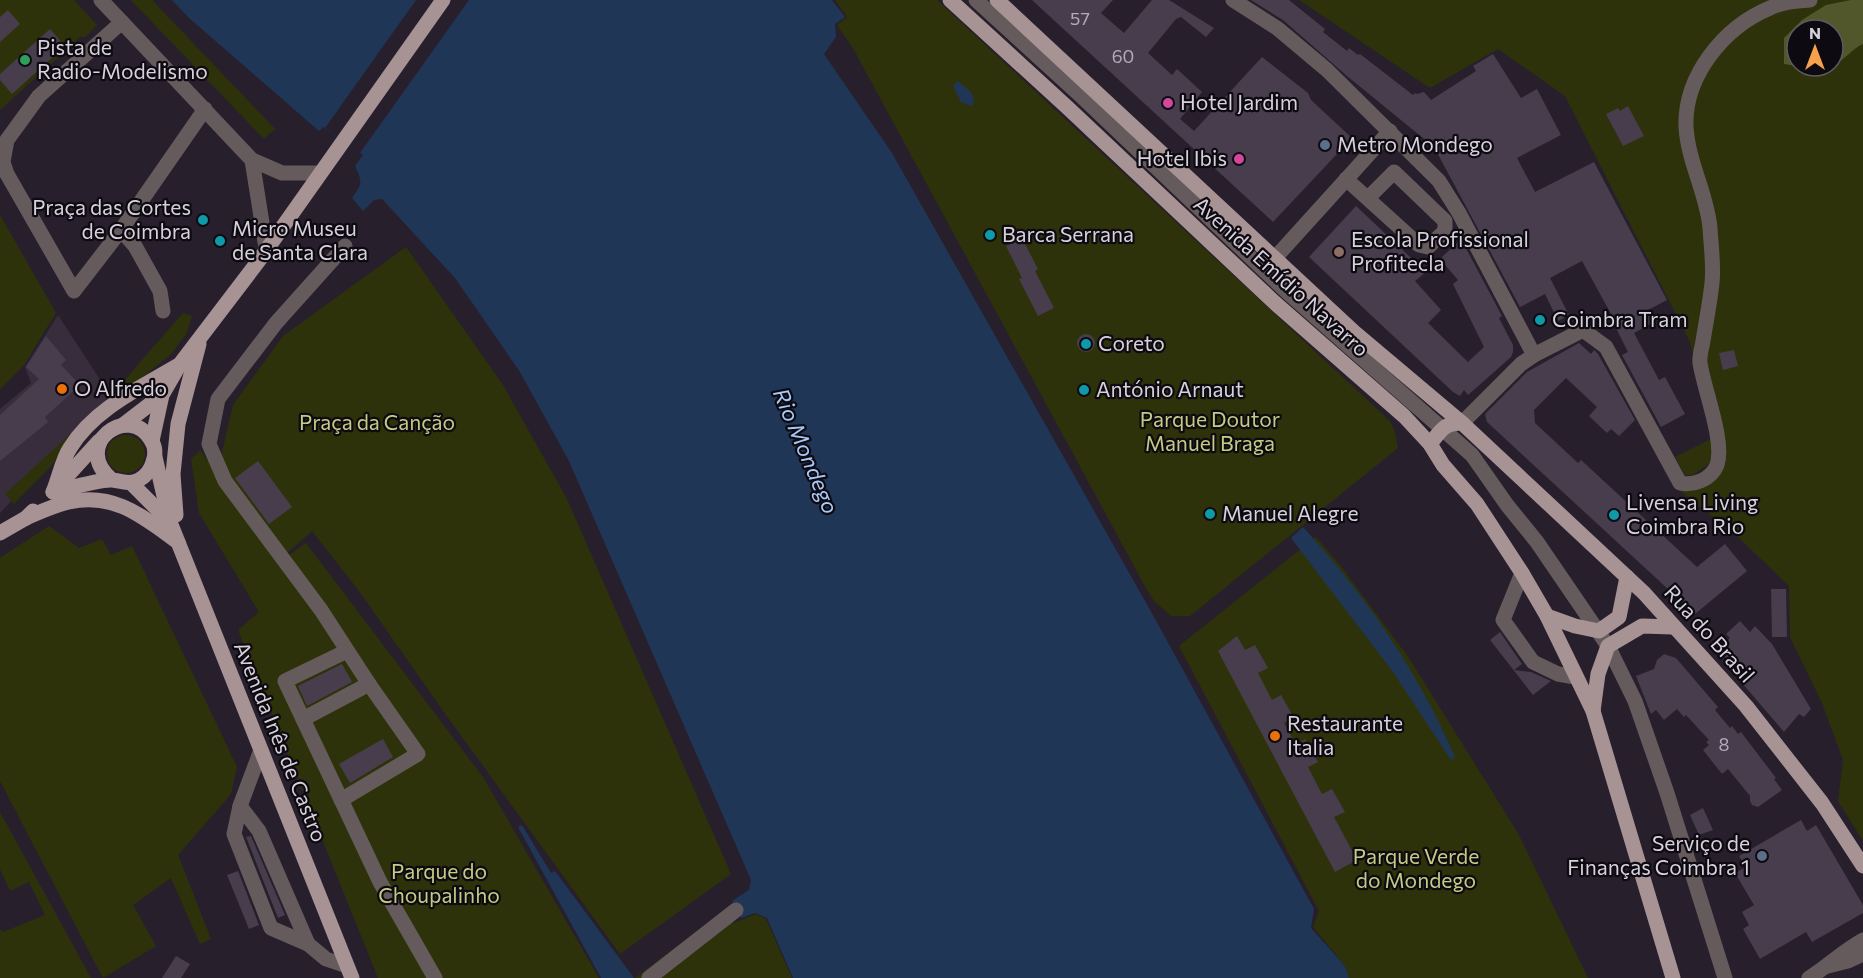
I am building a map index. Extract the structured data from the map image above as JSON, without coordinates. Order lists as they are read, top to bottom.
{
  "streets": {
    "main road": ["Avenida Emídio Navarro", "Rua do Brasil", "Avenida Inês de Castro"]
  },
  "crossings": [
    ["Avenida Emídio Navarro", "Rua do Brasil"]
  ],
  "water": ["Rio Mondego"],
  "parks": [
    "Parque Doutor Manuel Braga",
    "Praça da Canção",
    "Parque Verde do Mondego",
    "Parque do Choupalinho"
  ],
  "places": [
    "Pista de Radio-Modelismo",
    "Hotel Jardim",
    "Metro Mondego",
    "Hotel Ibis",
    "Praça das Cortes de Coimbra",
    "Barca Serrana",
    "Micro Museu de Santa Clara",
    "Escola Profissional Profitecla",
    "Coimbra Tram",
    "Coreto",
    "O Alfredo",
    "António Arnaut",
    "Manuel Alegre",
    "Livensa Living Coimbra Rio",
    "Restaurante Italia",
    "Serviço de Finanças Coimbra 1"
  ],
  "house_numbers": ["57", "60", "8"],
  "north": "top"
}
